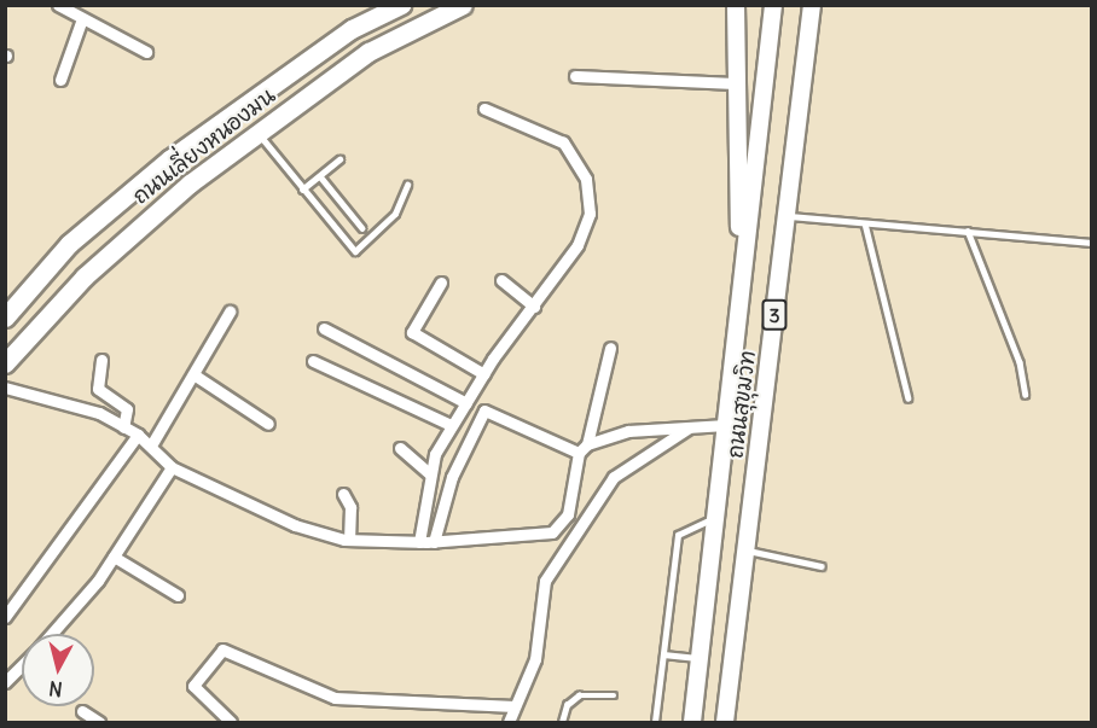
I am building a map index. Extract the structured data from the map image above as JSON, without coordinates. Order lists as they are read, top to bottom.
{
  "streets": {
    "highway": ["ถนนเลี่ยงหนองมน"],
    "main road": ["3", "ถนนสุขุมวิท"]
  },
  "north": "bottom"
}
